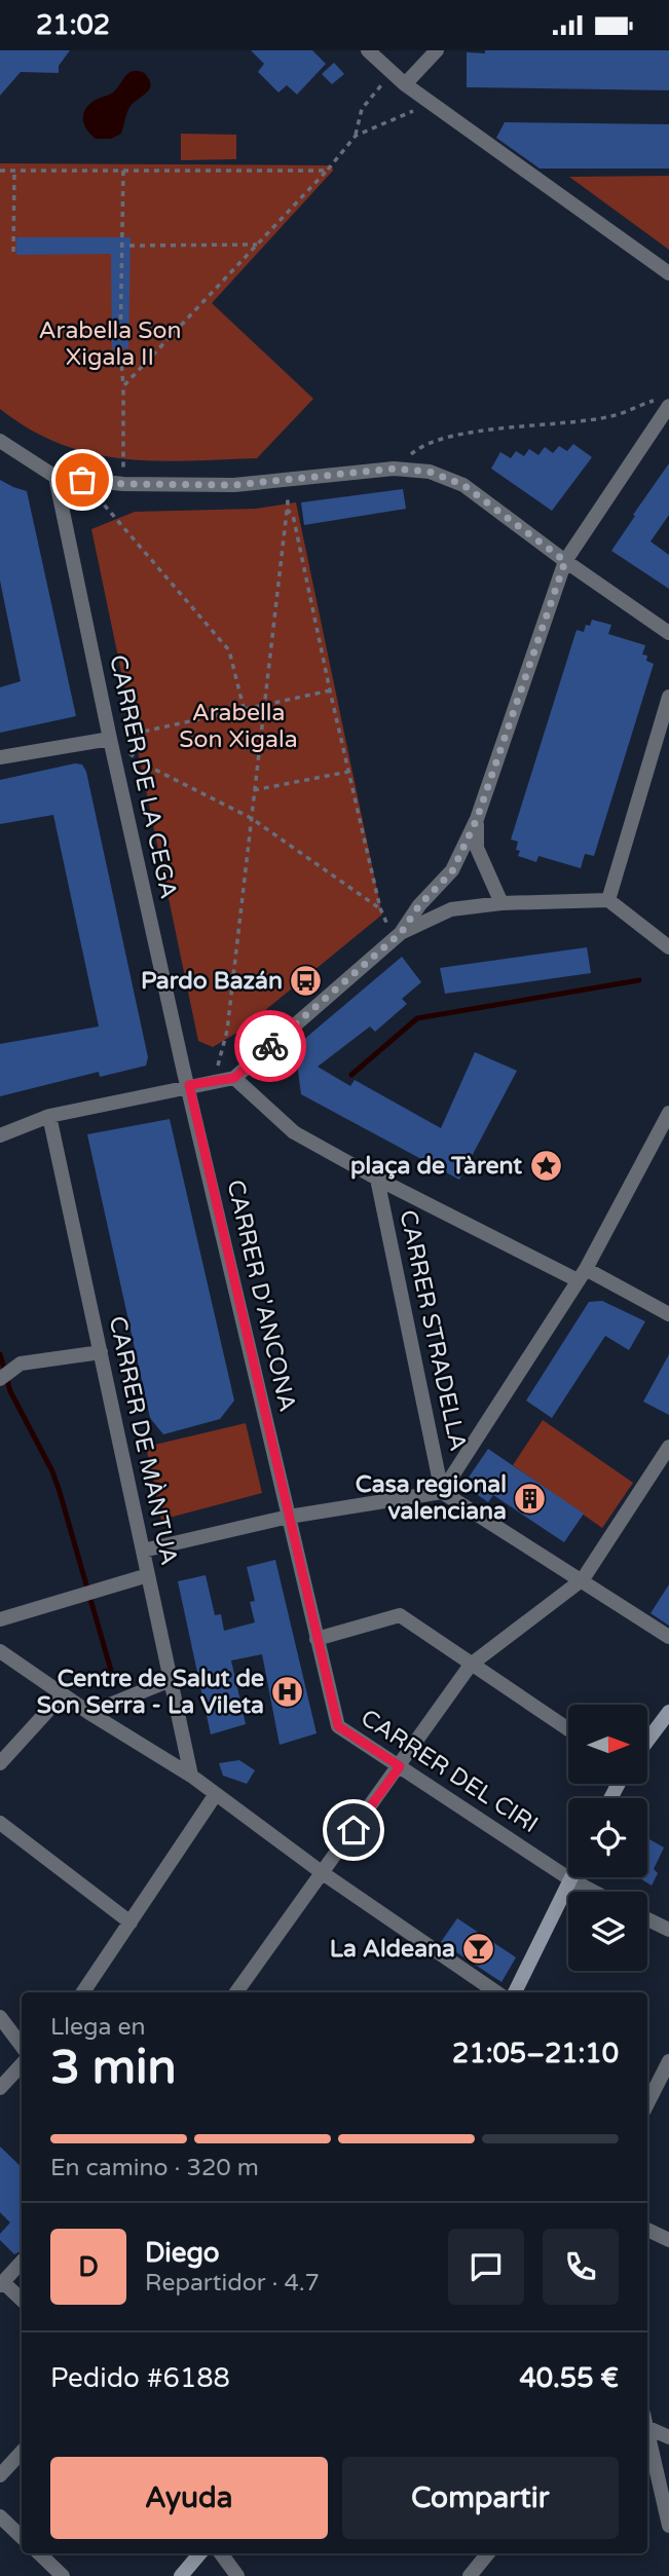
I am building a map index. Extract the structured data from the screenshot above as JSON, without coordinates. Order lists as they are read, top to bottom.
{
  "streets": {
    "street": [
      "CARRER DE LA CEGA",
      "CARRER D'ANCONA",
      "CARRER STRADELLA",
      "CARRER DE MÀNTUA",
      "CARRER DEL CIRI"
    ]
  },
  "crossings": [
    ["CARRER DE LA CEGA", "CARRER D'ANCONA"],
    ["CARRER D'ANCONA", "CARRER DEL CIRI"]
  ],
  "parks": ["Arabella Son Xigala II", "Arabella Son Xigala"],
  "places": {
    "bus stop": ["Pardo Bazán"],
    "place": ["plaça de Tàrent"],
    "building": ["Casa regional valenciana"],
    "hospital": ["Centre de Salut de Son Serra - La Vileta"],
    "bar": ["La Aldeana"]
  },
  "north": "right",
  "page": {
    "status": "21:02",
    "heading": ["3 min", "Llega en", "21:05–21:10"],
    "panel": [
      "Diego",
      "Repartidor · 4.7",
      "Pedido #6188",
      "40.55 €"
    ],
    "bar": "En camino · 320 m",
    "round": "D",
    "buttons": ["Ayuda", "Compartir"]
  }
}
